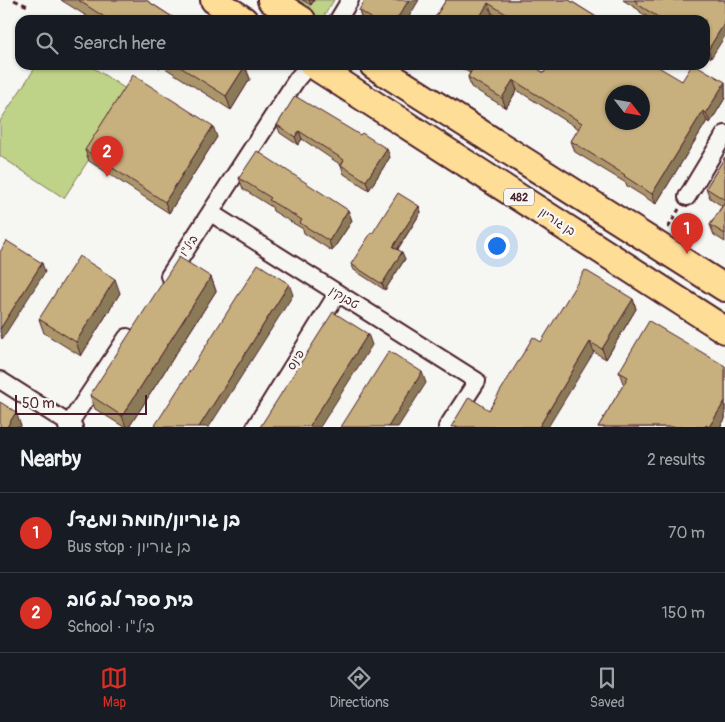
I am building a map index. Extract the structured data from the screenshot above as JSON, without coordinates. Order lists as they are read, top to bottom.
{
  "streets": {
    "main road": ["482", "בן גוריון"],
    "street": ["ביל\"ו", "טבנקין", "פינס"]
  },
  "crossings": [
    ["ביל\"ו", "טבנקין"],
    ["טבנקין", "פינס"]
  ],
  "scale_bar": "50 m",
  "north": "bottom right",
  "page": {
    "search": "Search here",
    "pins": ["2", "1"],
    "scale": "50 m",
    "heading": ["Nearby", "2 results"],
    "list": [
      {
        "mark": "1",
        "name": "בן גוריון/חומה ומגדל",
        "note": "Bus stop · בן גוריון",
        "value": "70 m"
      },
      {
        "mark": "2",
        "name": "בית ספר לב טוב",
        "note": "School · ביל\"ו",
        "value": "150 m"
      }
    ],
    "nav": ["Map", "Directions", "Saved"]
  }
}
